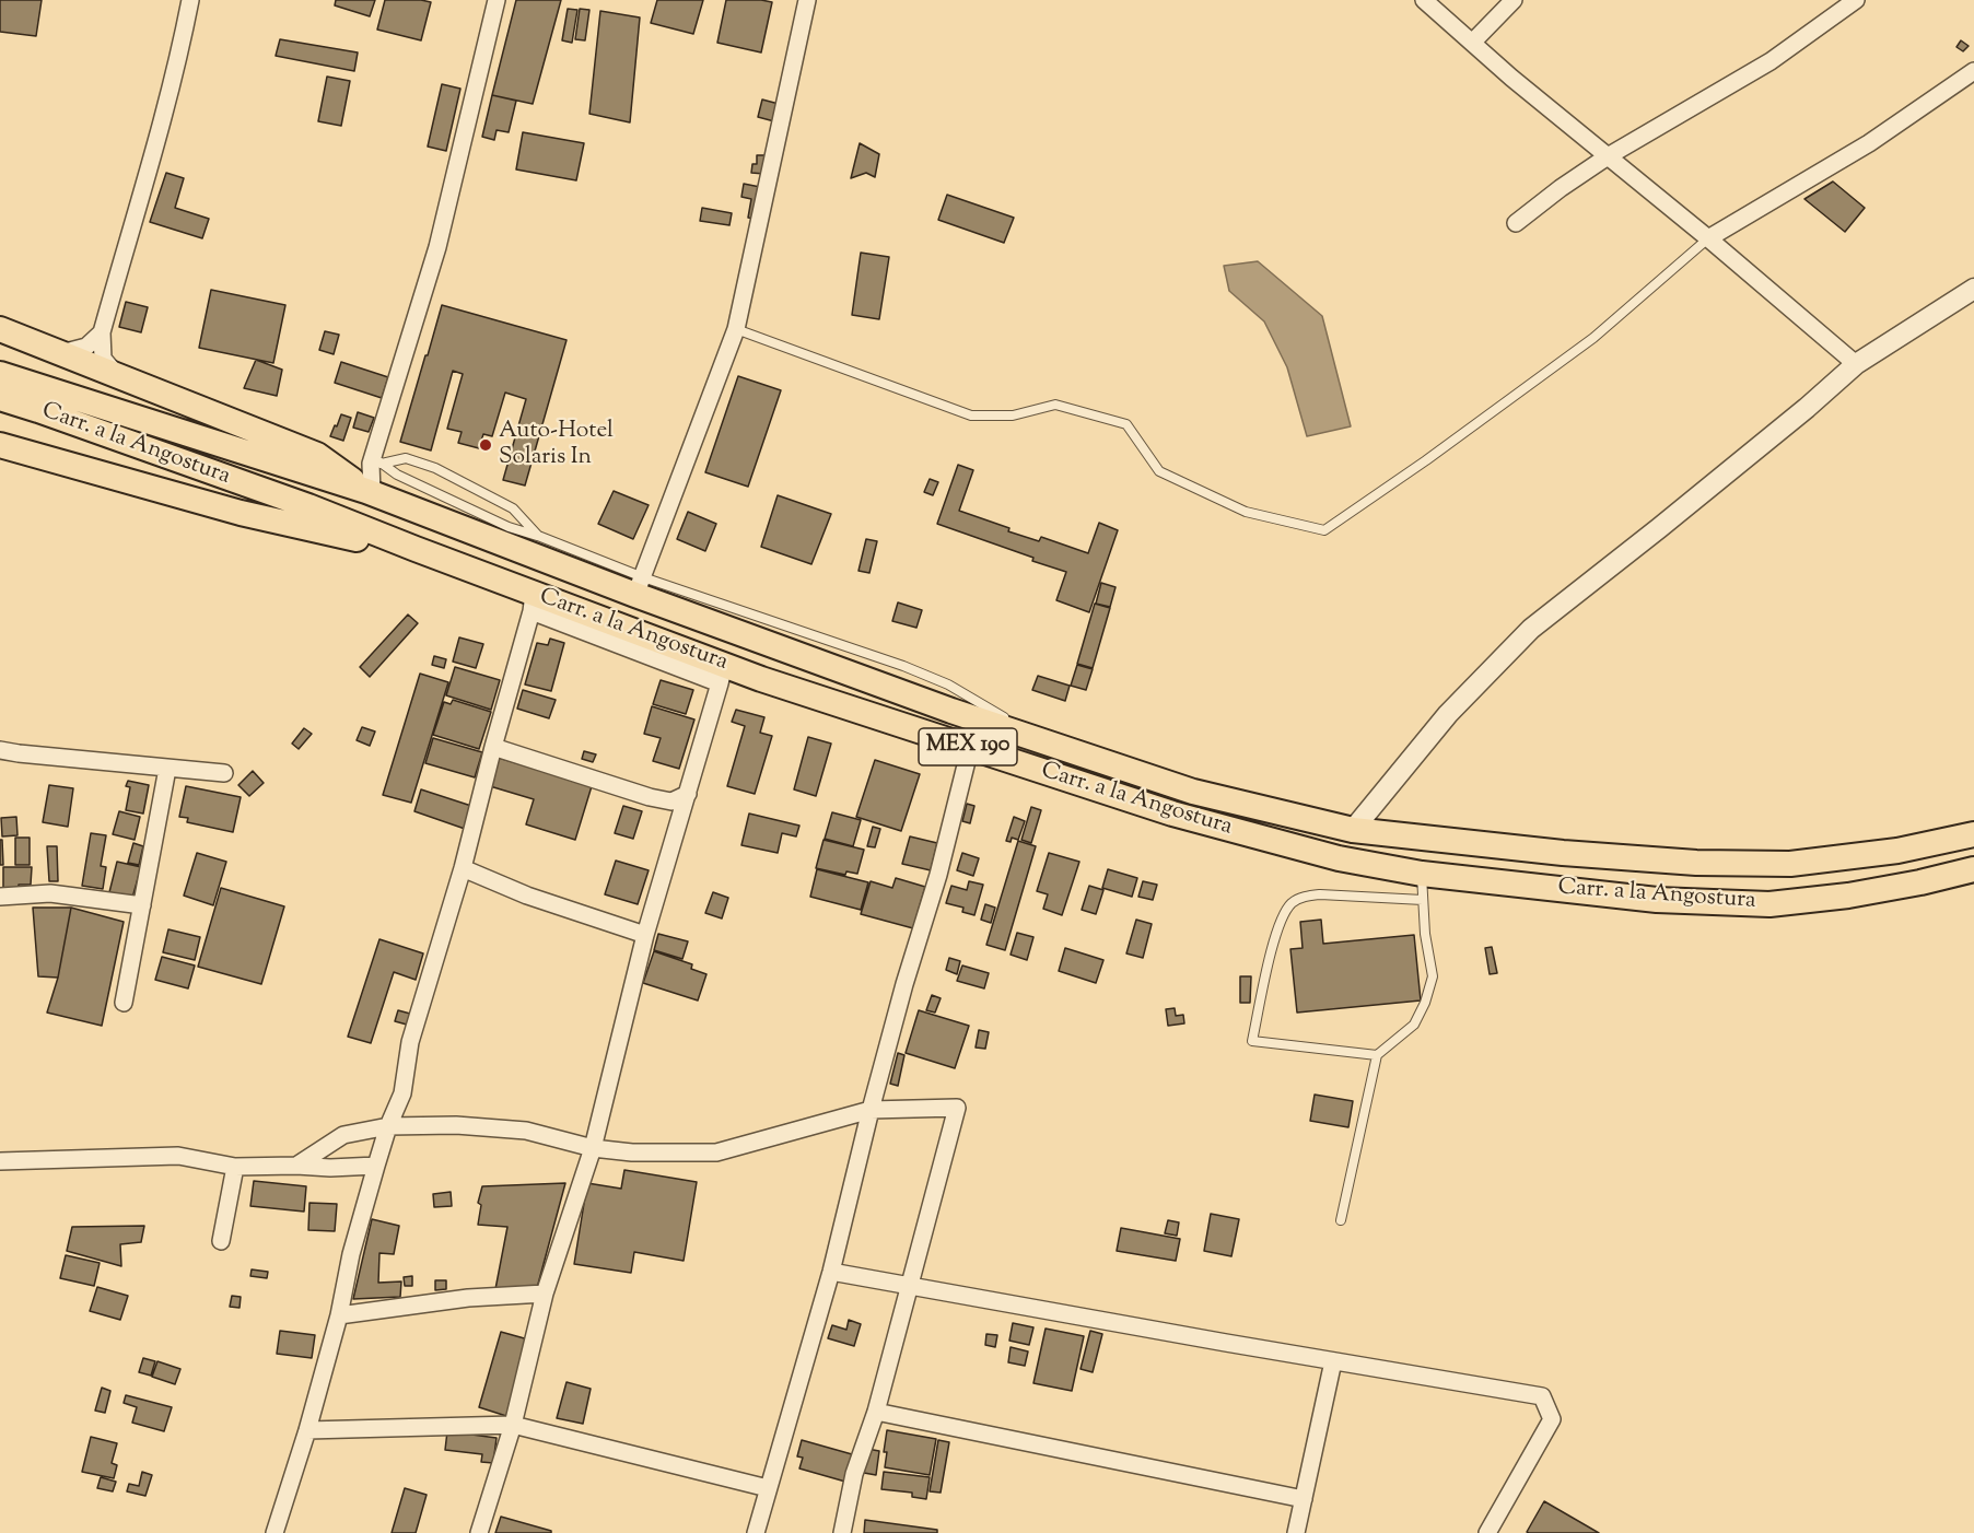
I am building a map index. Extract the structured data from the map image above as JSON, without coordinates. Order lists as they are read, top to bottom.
{
  "streets": {
    "main road": ["Carr. a la Angostura", "MEX 190"]
  },
  "places": ["Auto-Hotel Solaris In"]
}
